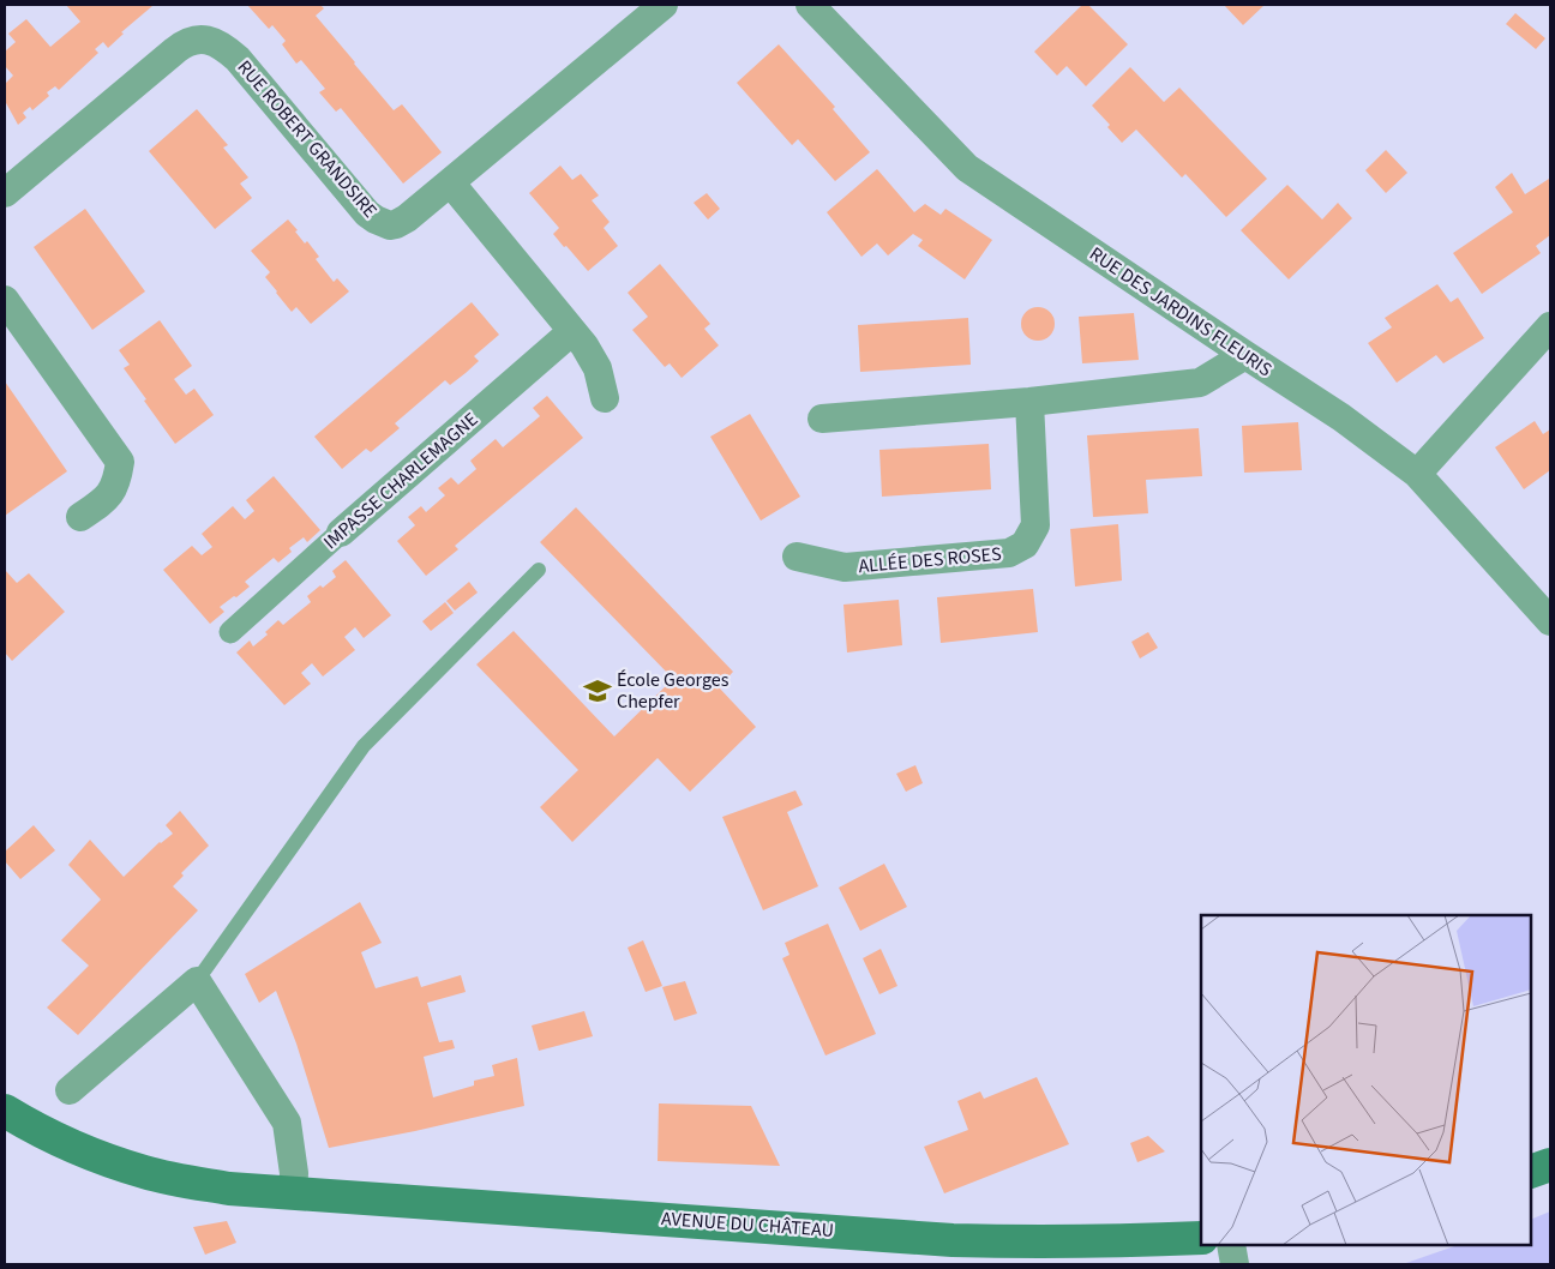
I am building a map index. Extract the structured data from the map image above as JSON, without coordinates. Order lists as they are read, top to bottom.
{
  "streets": {
    "main road": ["AVENUE DU CHÂTEAU"],
    "street": [
      "RUE ROBERT GRANDSIRE",
      "RUE DES JARDINS FLEURIS",
      "IMPASSE CHARLEMAGNE",
      "ALLÉE DES ROSES"
    ]
  },
  "places": {
    "school or university": ["École Georges Chepfer"]
  }
}
